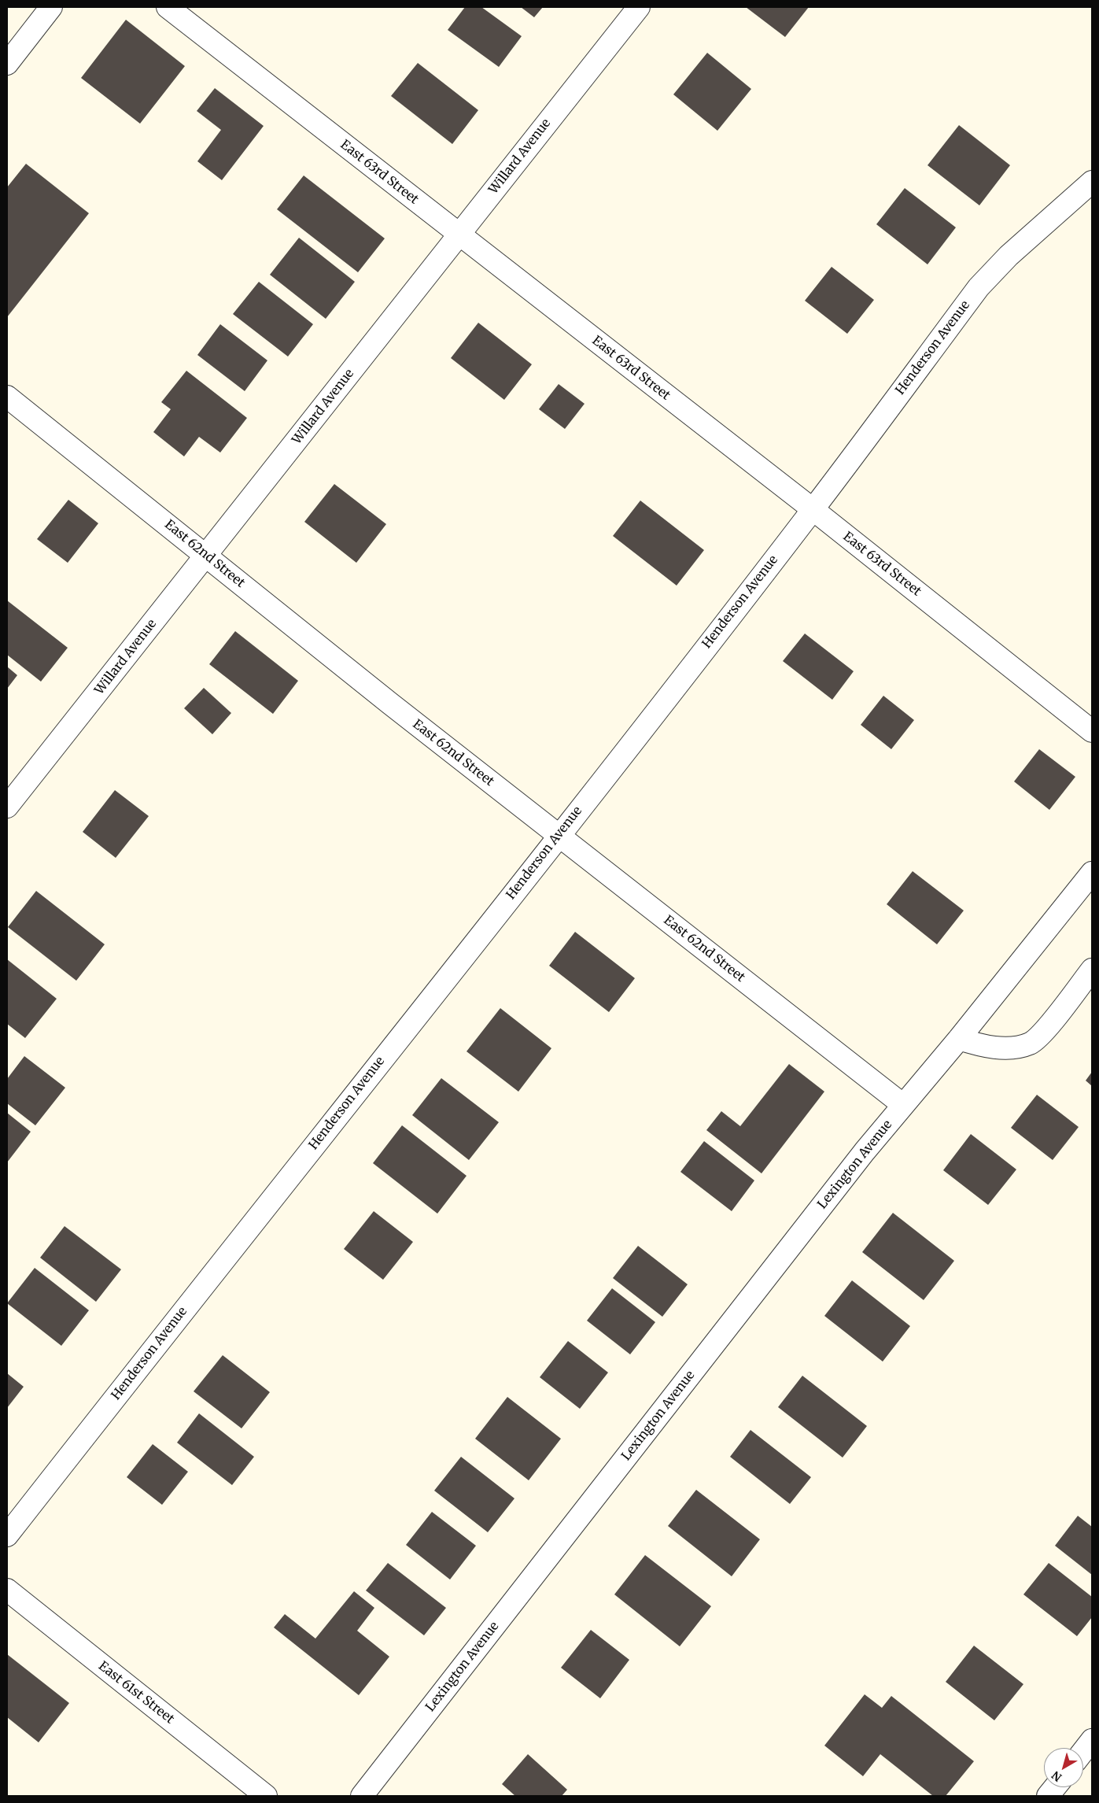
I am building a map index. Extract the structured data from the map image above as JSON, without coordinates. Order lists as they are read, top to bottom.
{
  "streets": {
    "street": [
      "Willard Avenue",
      "East 63rd Street",
      "Henderson Avenue",
      "East 62nd Street",
      "Lexington Avenue",
      "East 61st Street"
    ]
  },
  "crossings": [
    ["Willard Avenue", "East 63rd Street"],
    ["Willard Avenue", "East 62nd Street"],
    ["East 63rd Street", "Henderson Avenue"],
    ["Henderson Avenue", "East 62nd Street"],
    ["East 62nd Street", "Lexington Avenue"]
  ],
  "north": "bottom left"
}
